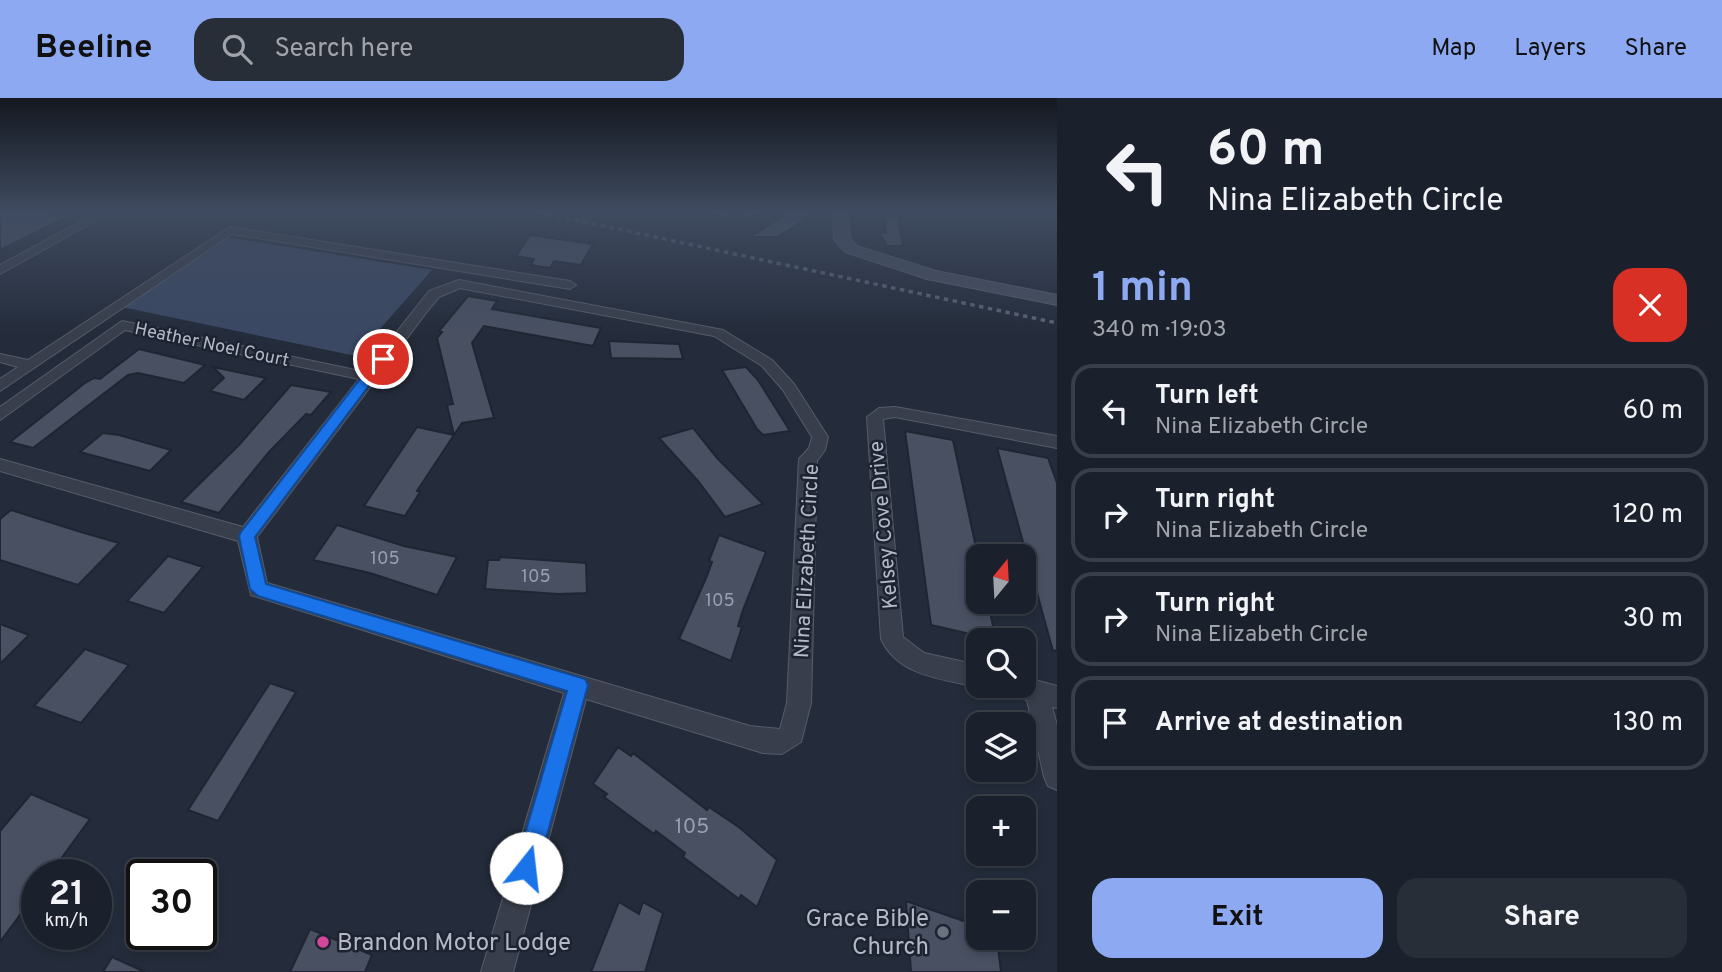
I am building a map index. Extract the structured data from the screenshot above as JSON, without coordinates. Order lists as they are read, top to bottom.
{
  "streets": {
    "street": ["Heather Noel Court", "Kelsey Cove Drive", "Nina Elizabeth Circle"]
  },
  "crossings": [
    ["Heather Noel Court", "Nina Elizabeth Circle"]
  ],
  "places": ["Grace Bible Church", "Brandon Motor Lodge"],
  "house_numbers": [
    "105",
    "105",
    "105",
    "105"
  ],
  "north": "top",
  "page": {
    "header": "Beeline",
    "search": "Search here",
    "nav": ["Map", "Layers", "Share"],
    "turn": ["60 m", "Nina Elizabeth Circle"],
    "heading": ["1 min", "340 m · 19:03"],
    "list": [
      {
        "name": "Turn left",
        "note": "Nina Elizabeth Circle",
        "value": "60 m"
      },
      {
        "name": "Turn right",
        "note": "Nina Elizabeth Circle",
        "value": "120 m"
      },
      {
        "name": "Turn right",
        "note": "Nina Elizabeth Circle",
        "value": "30 m"
      },
      {
        "name": "Arrive at destination",
        "value": "130 m"
      }
    ],
    "map_buttons": ["+", "−"],
    "speed": "21 km/h",
    "limit": "30",
    "buttons": ["Exit", "Share"]
  }
}
